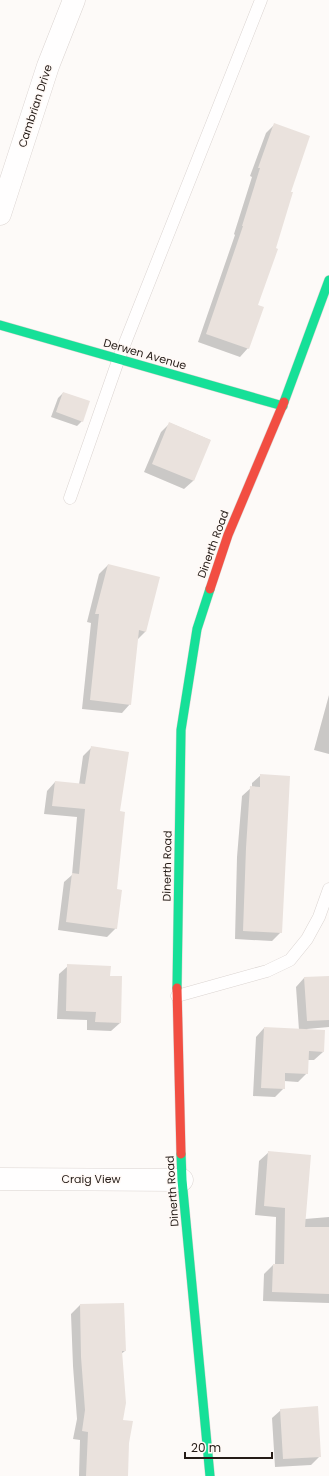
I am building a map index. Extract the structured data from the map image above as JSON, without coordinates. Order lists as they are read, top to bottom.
{
  "streets": {
    "street": [
      "Cambrian Drive",
      "Derwen Avenue",
      "Dinerth Road",
      "Craig View"
    ]
  },
  "crossings": [
    ["Derwen Avenue", "Dinerth Road"],
    ["Dinerth Road", "Craig View"]
  ],
  "scale_bar": "20 m"
}
